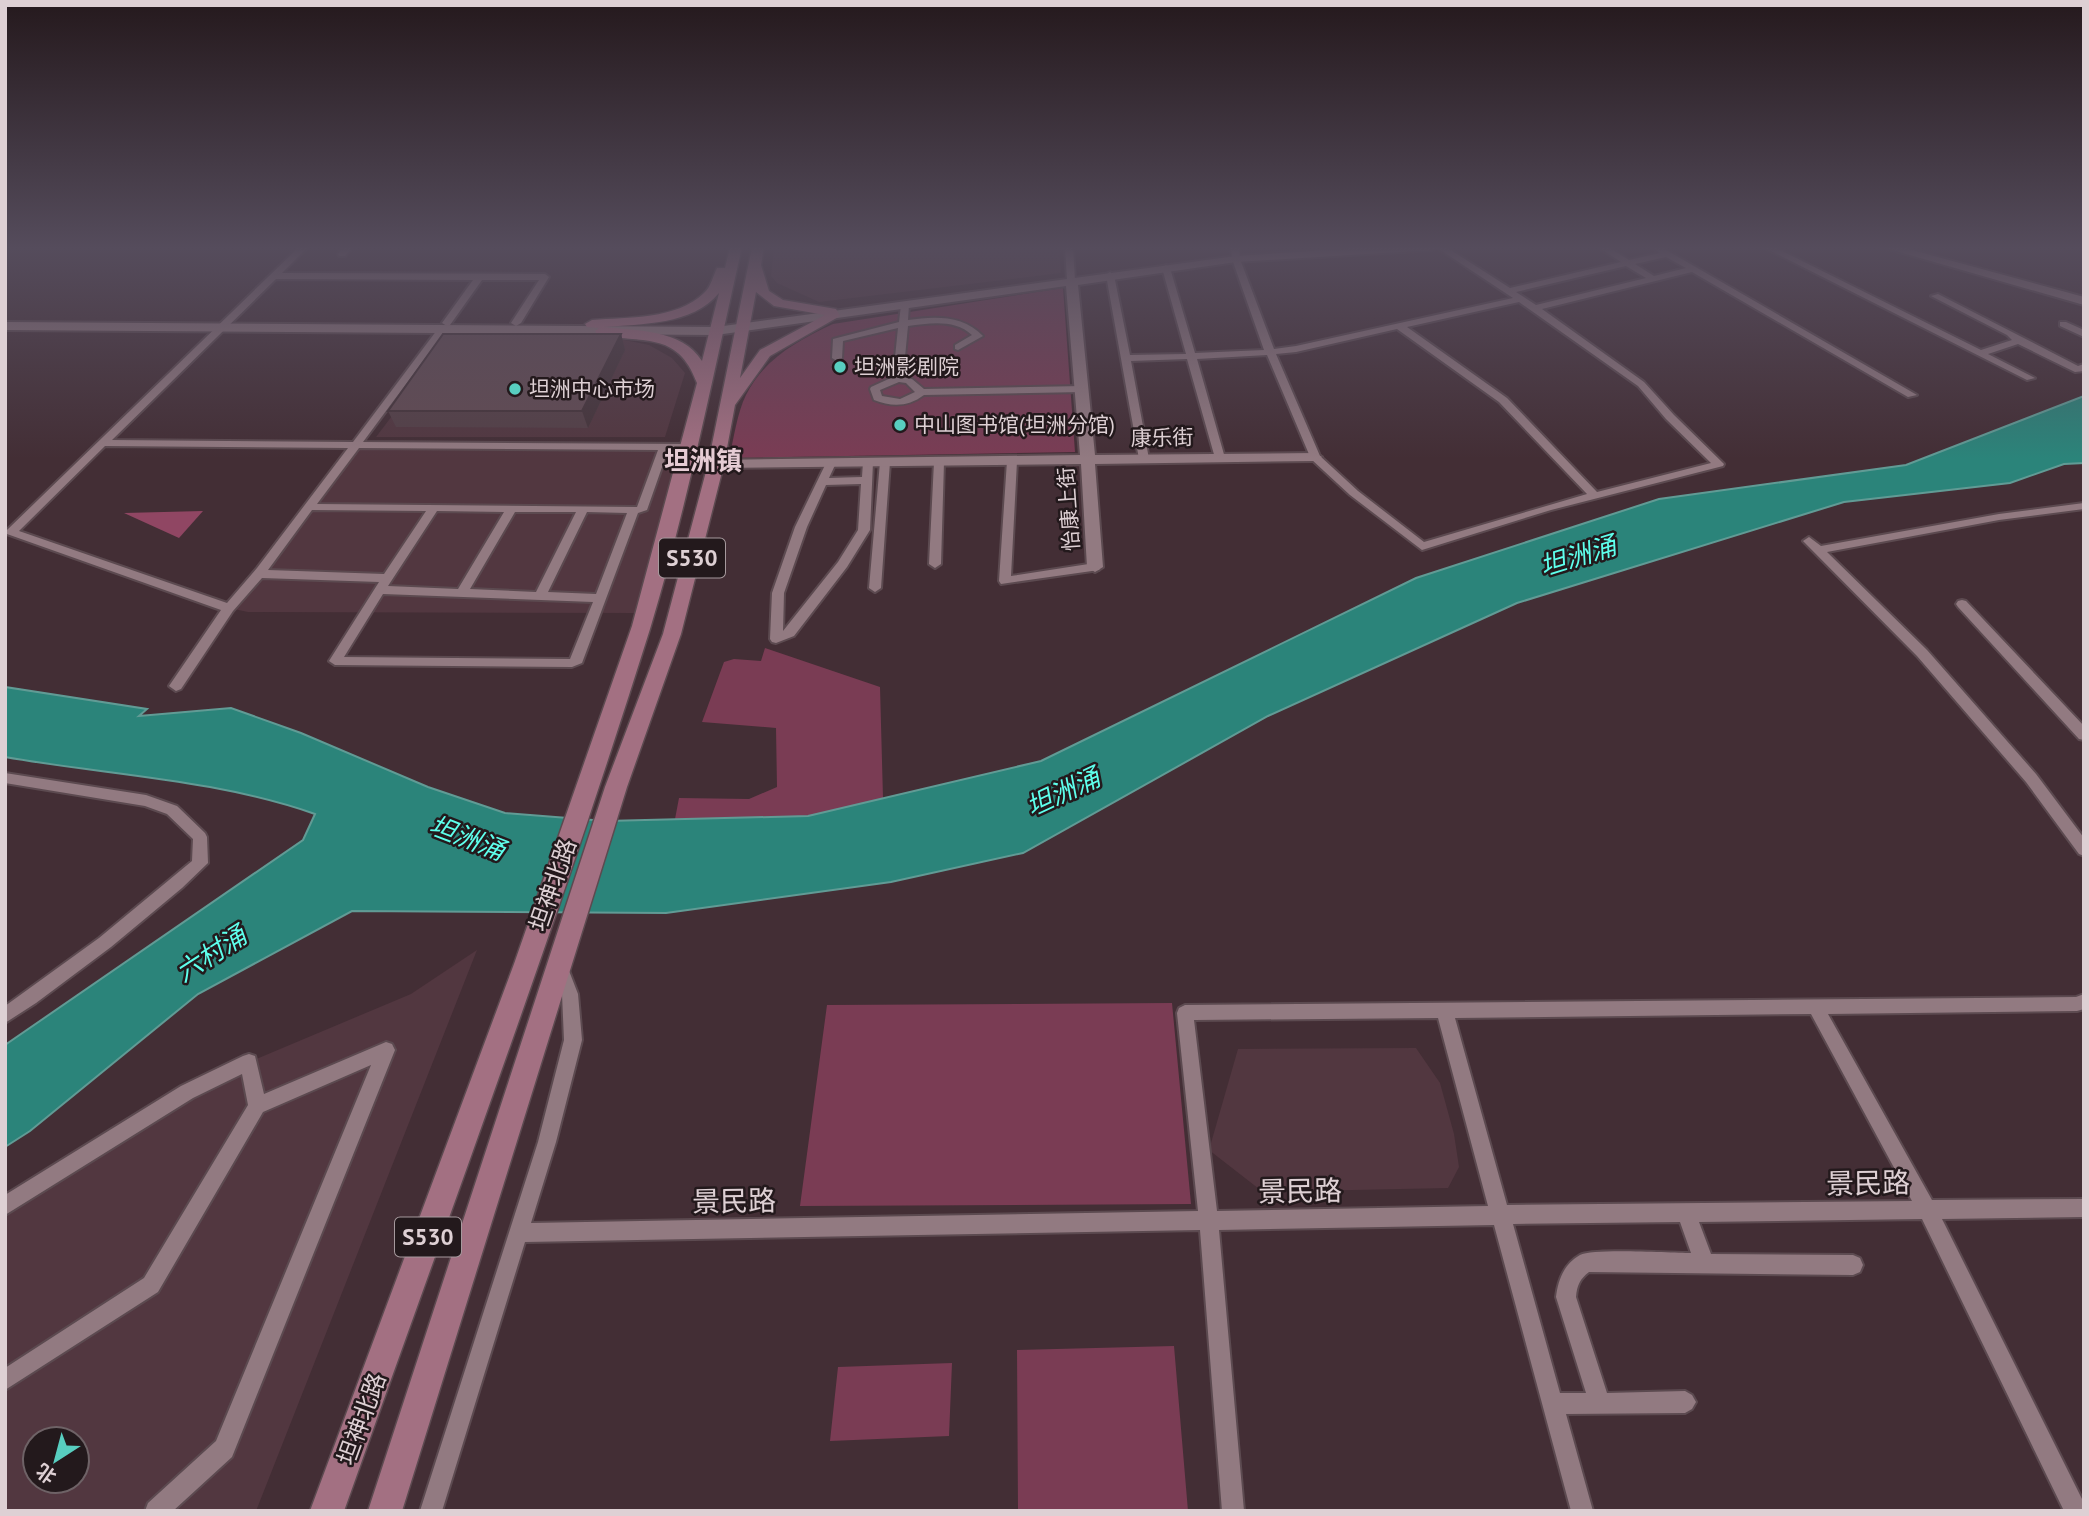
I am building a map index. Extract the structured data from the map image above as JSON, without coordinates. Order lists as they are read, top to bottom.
{
  "streets": {
    "main road": ["S530", "坦神北路"],
    "street": ["康乐街", "怡康上街", "景民路"]
  },
  "crossings": [
    ["康乐街", "怡康上街"],
    ["康乐街", "坦神北路"]
  ],
  "districts": ["坦洲镇"],
  "water": ["坦洲涌", "六村涌"],
  "places": ["坦洲影剧院", "坦洲中心市场", "中山图书馆(坦洲分馆)"],
  "north": "bottom left"
}
